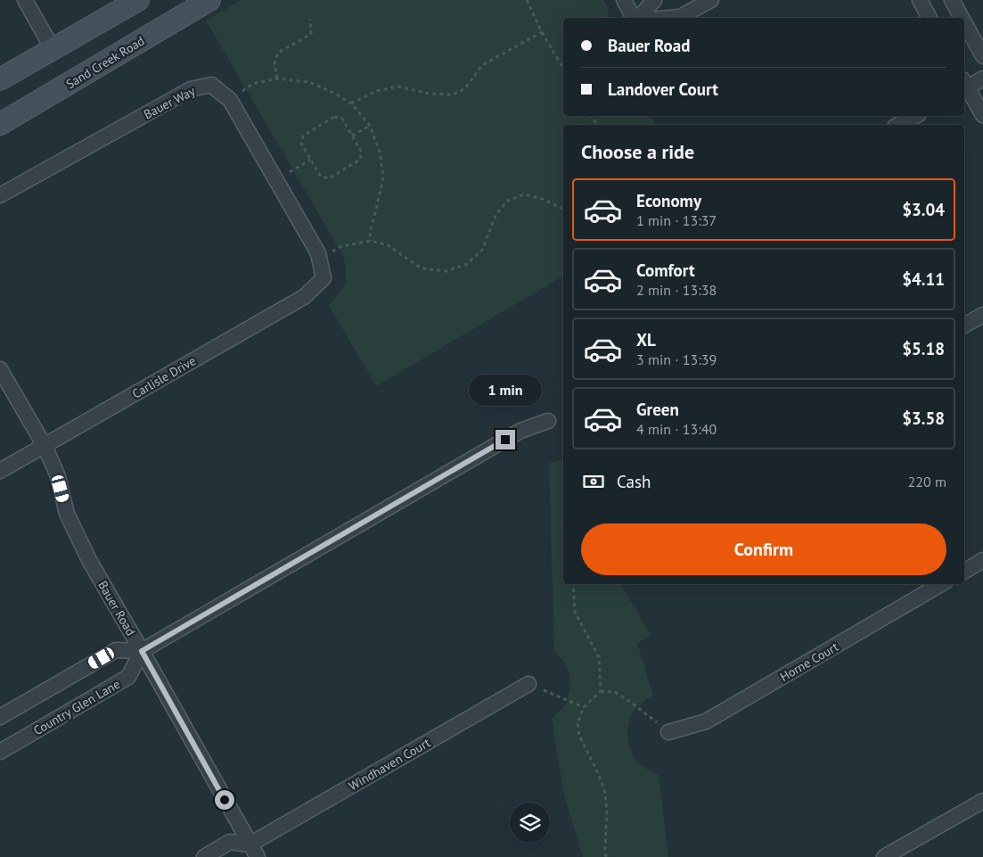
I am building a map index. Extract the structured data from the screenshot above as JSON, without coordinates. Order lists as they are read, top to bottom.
{
  "streets": {
    "main road": ["Sand Creek Road"],
    "street": [
      "Bauer Way",
      "Carlisle Drive",
      "Bauer Road",
      "Horne Court",
      "Country Glen Lane",
      "Windhaven Court"
    ]
  },
  "crossings": [
    ["Bauer Way", "Carlisle Drive"],
    ["Carlisle Drive", "Bauer Road"],
    ["Bauer Road", "Country Glen Lane"],
    ["Bauer Road", "Windhaven Court"]
  ],
  "page": {
    "banner": ["Bauer Road", "Landover Court"],
    "heading": "Choose a ride",
    "list": [
      {
        "name": "Economy",
        "note": "1 min · 13:37",
        "value": "$3.04"
      },
      {
        "name": "Comfort",
        "note": "2 min · 13:38",
        "value": "$4.11"
      },
      {
        "name": "XL",
        "note": "3 min · 13:39",
        "value": "$5.18"
      },
      {
        "name": "Green",
        "note": "4 min · 13:40",
        "value": "$3.58"
      }
    ],
    "bubble": "1 min",
    "pay": ["Cash", "220 m"],
    "buttons": "Confirm"
  }
}
